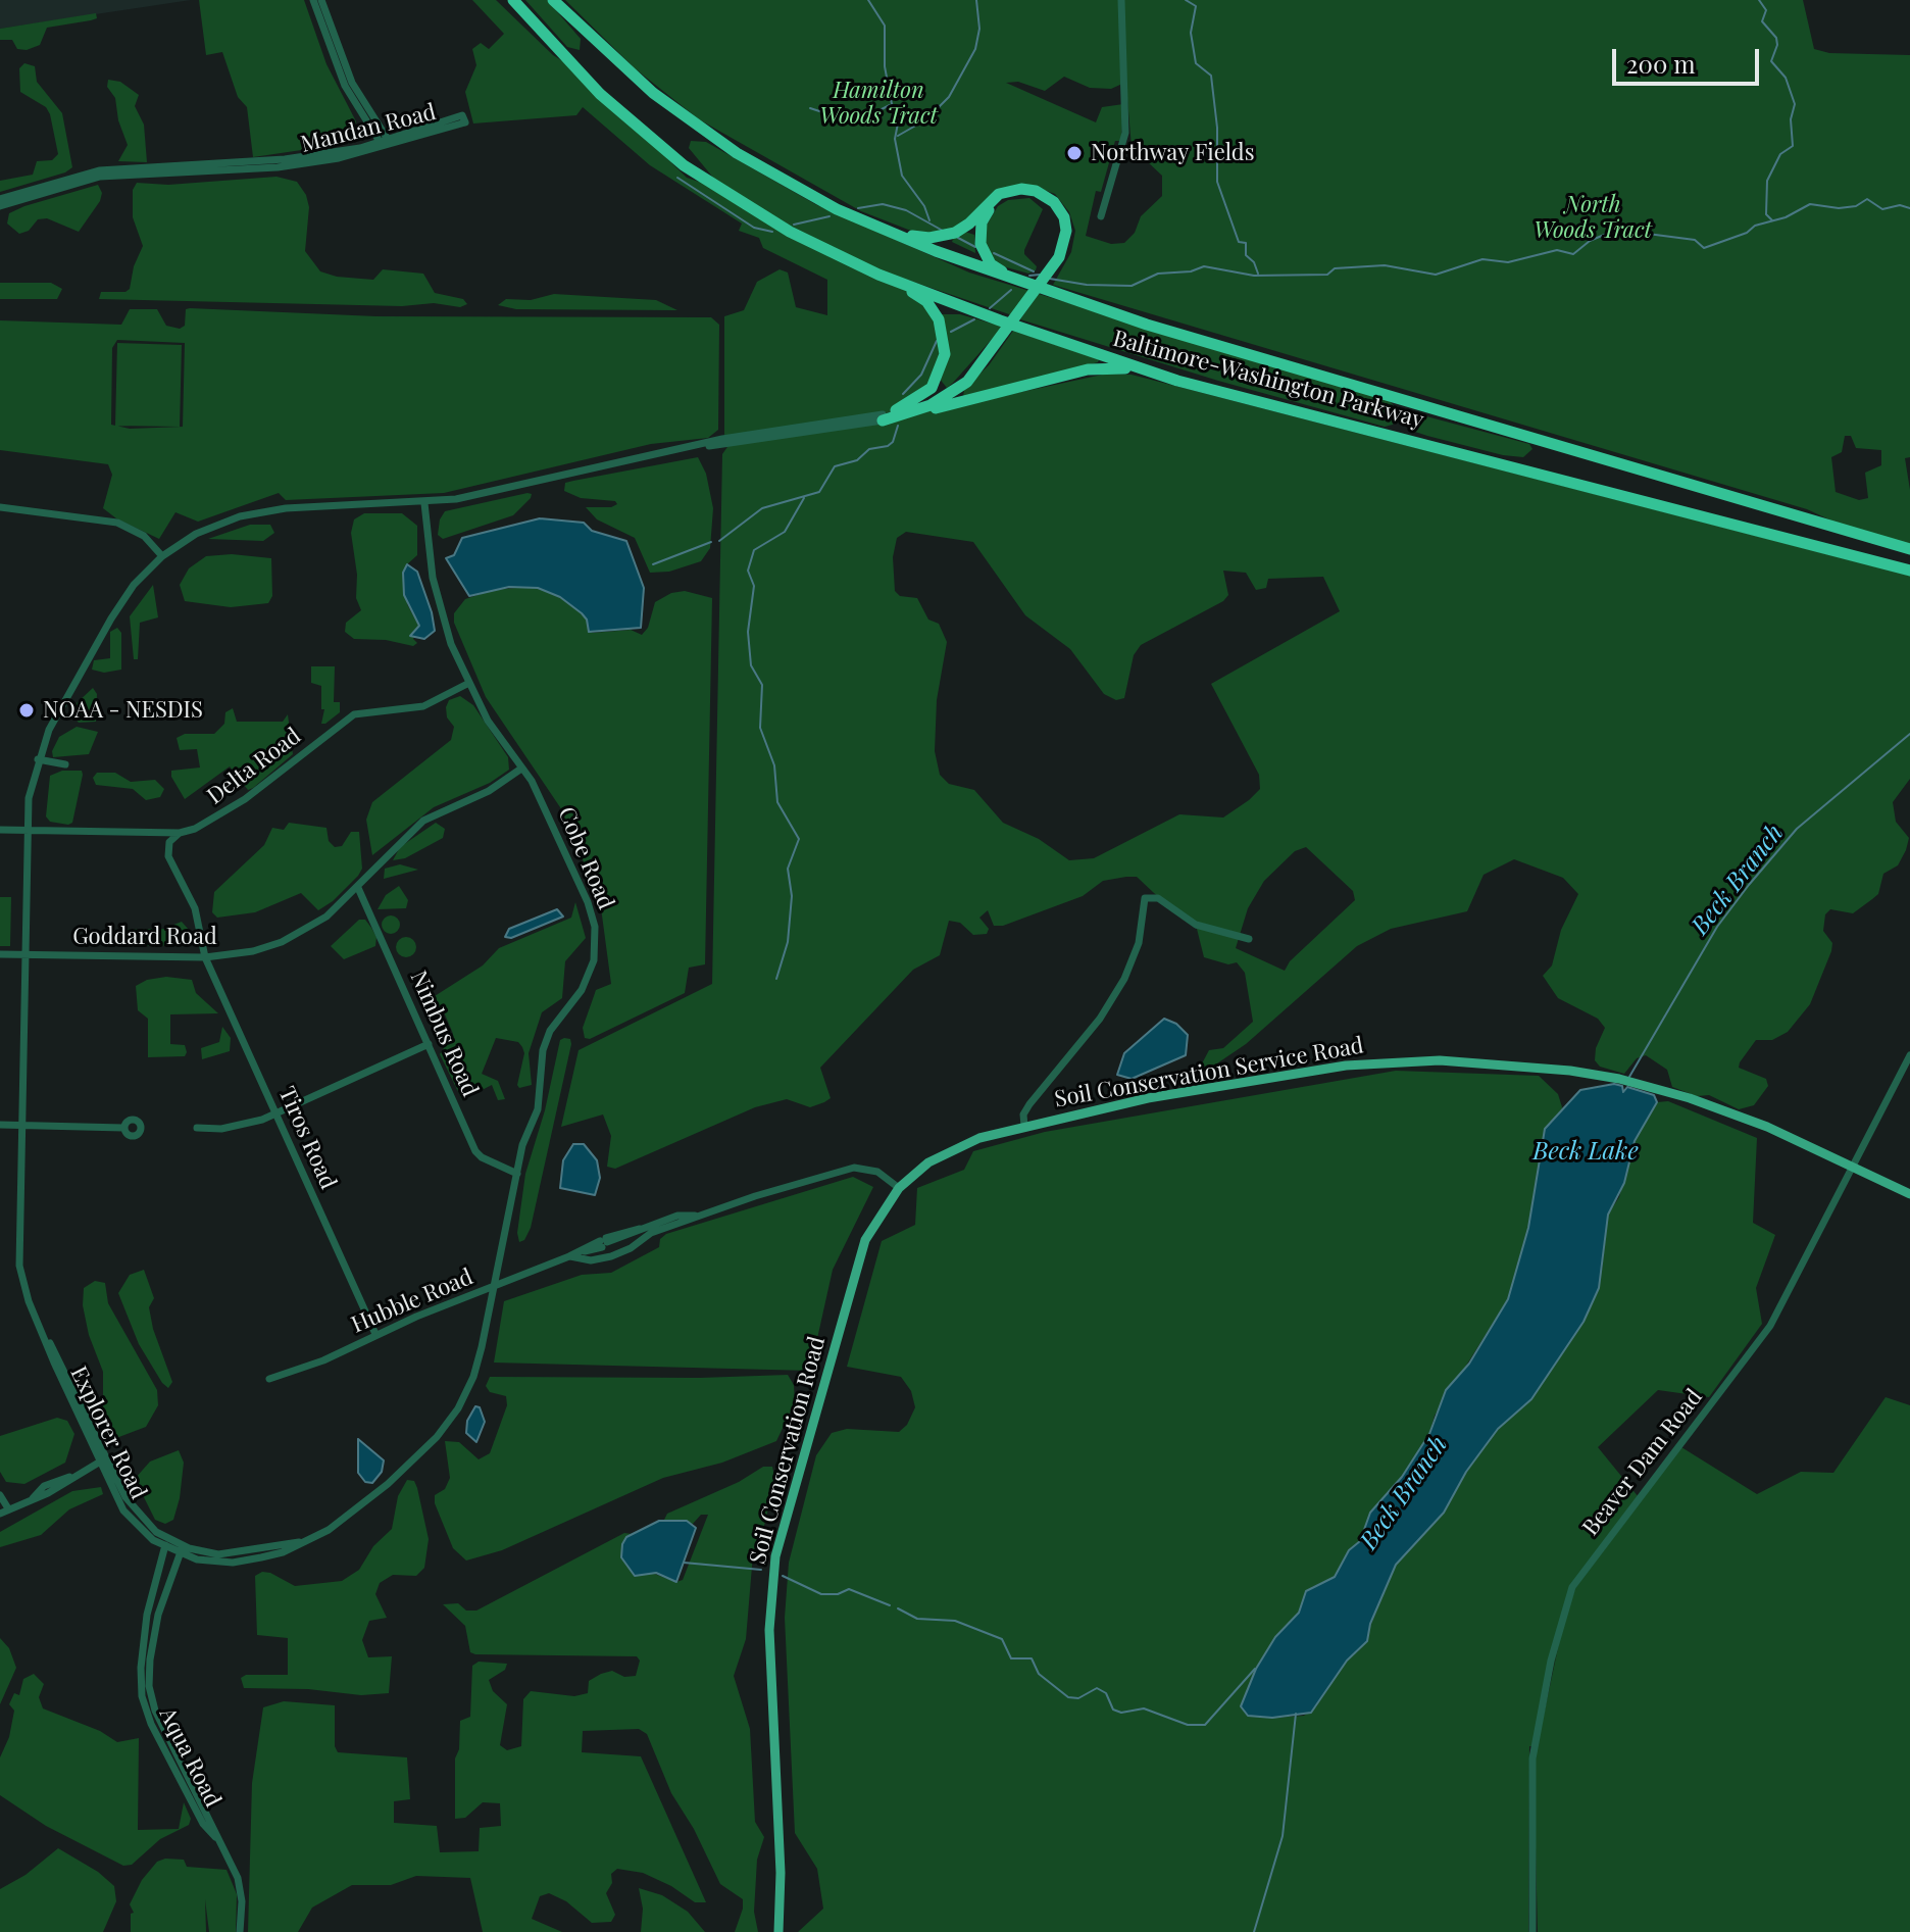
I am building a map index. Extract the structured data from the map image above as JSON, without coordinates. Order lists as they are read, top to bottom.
{
  "streets": {
    "highway": ["Baltimore-Washington Parkway"],
    "main road": ["Soil Conservation Service Road", "Soil Conservation Road"],
    "street": [
      "Mandan Road",
      "Delta Road",
      "Cobe Road",
      "Goddard Road",
      "Nimbus Road",
      "Tiros Road",
      "Hubble Road",
      "Explorer Road",
      "Beaver Dam Road",
      "Aqua Road"
    ]
  },
  "crossings": [
    ["Delta Road", "Cobe Road"],
    ["Delta Road", "Tiros Road"],
    ["Delta Road", "Explorer Road"],
    ["Cobe Road", "Goddard Road"],
    ["Cobe Road", "Nimbus Road"],
    ["Cobe Road", "Hubble Road"],
    ["Cobe Road", "Explorer Road"],
    ["Goddard Road", "Nimbus Road"],
    ["Goddard Road", "Tiros Road"],
    ["Goddard Road", "Explorer Road"],
    ["Soil Conservation Service Road", "Hubble Road"],
    ["Soil Conservation Service Road", "Soil Conservation Road"],
    ["Soil Conservation Service Road", "Beaver Dam Road"],
    ["Tiros Road", "Hubble Road"],
    ["Hubble Road", "Explorer Road"],
    ["Hubble Road", "Soil Conservation Road"],
    ["Explorer Road", "Aqua Road"]
  ],
  "water": ["Beck Branch", "Beck Lake"],
  "parks": ["Hamilton Woods Tract", "North Woods Tract"],
  "places": ["Northway Fields", "NOAA - NESDIS"],
  "scale_bar": "200 m"
}
